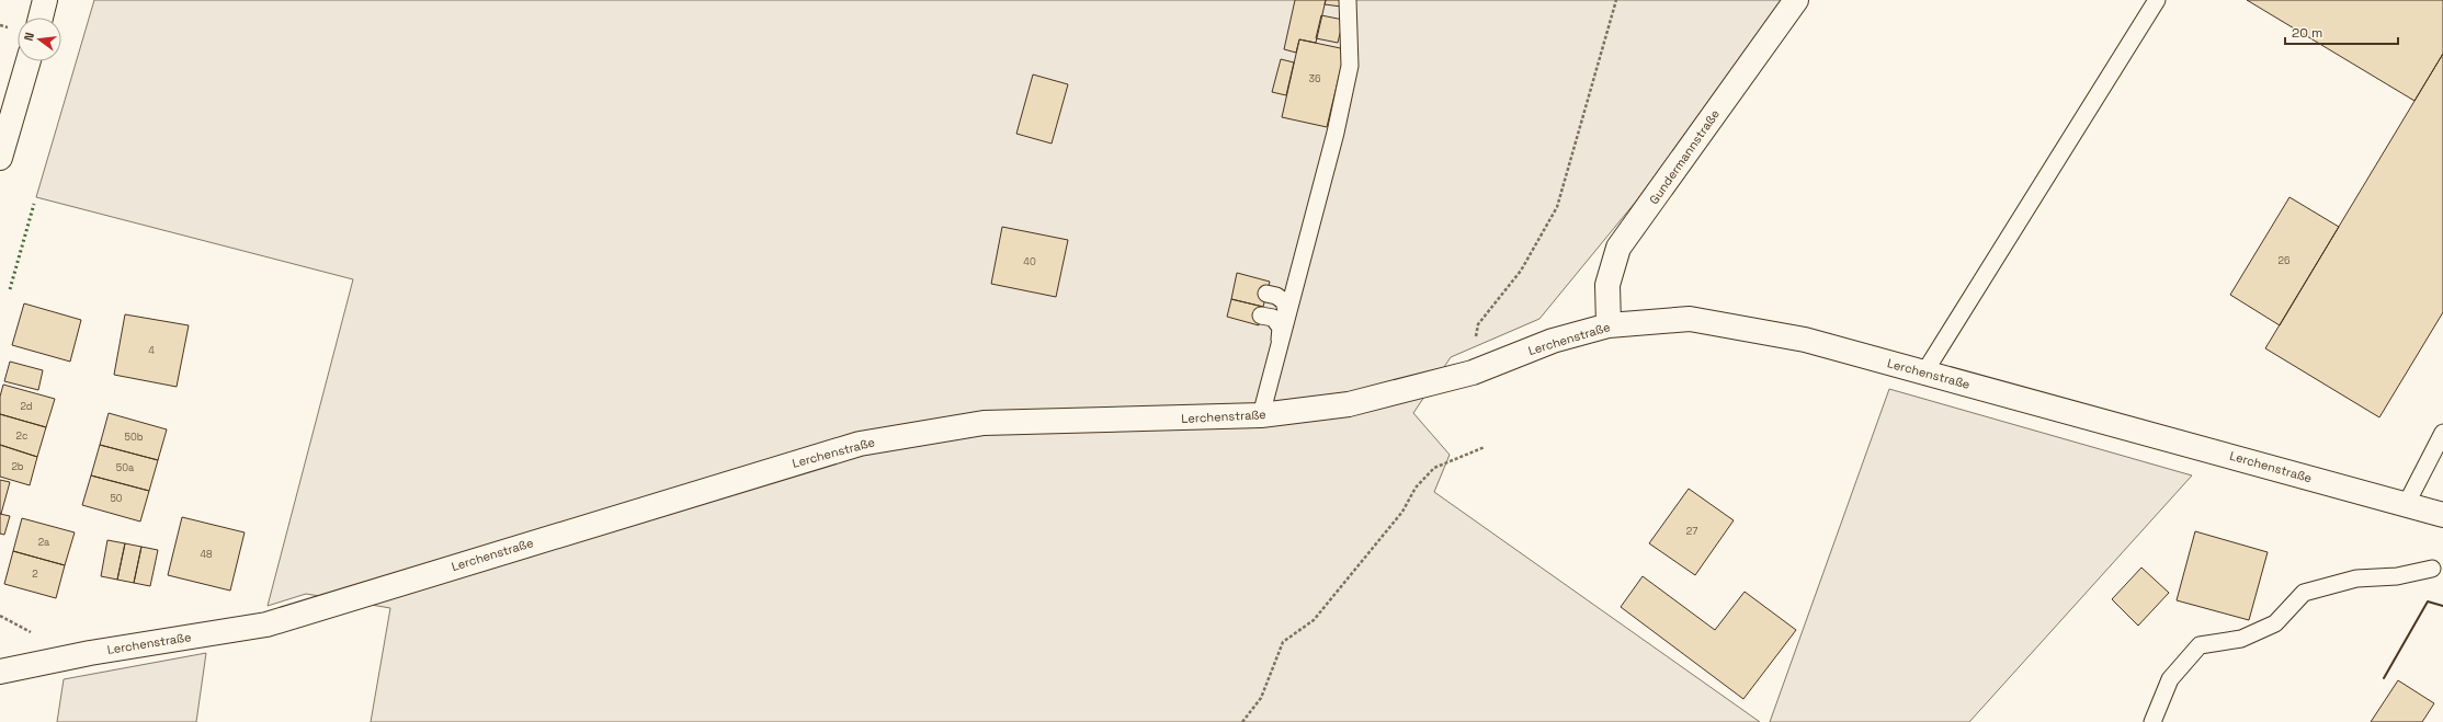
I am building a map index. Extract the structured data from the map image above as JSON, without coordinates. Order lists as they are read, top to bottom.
{
  "streets": {
    "street": ["Gundermannstraße", "Lerchenstraße"]
  },
  "crossings": [
    ["Gundermannstraße", "Lerchenstraße"]
  ],
  "house_numbers": [
    "36",
    "26",
    "40",
    "4",
    "2d",
    "2c",
    "50b",
    "2b",
    "50a",
    "50",
    "27",
    "2a",
    "48",
    "2"
  ],
  "scale_bar": "20 m",
  "north": "left"
}
